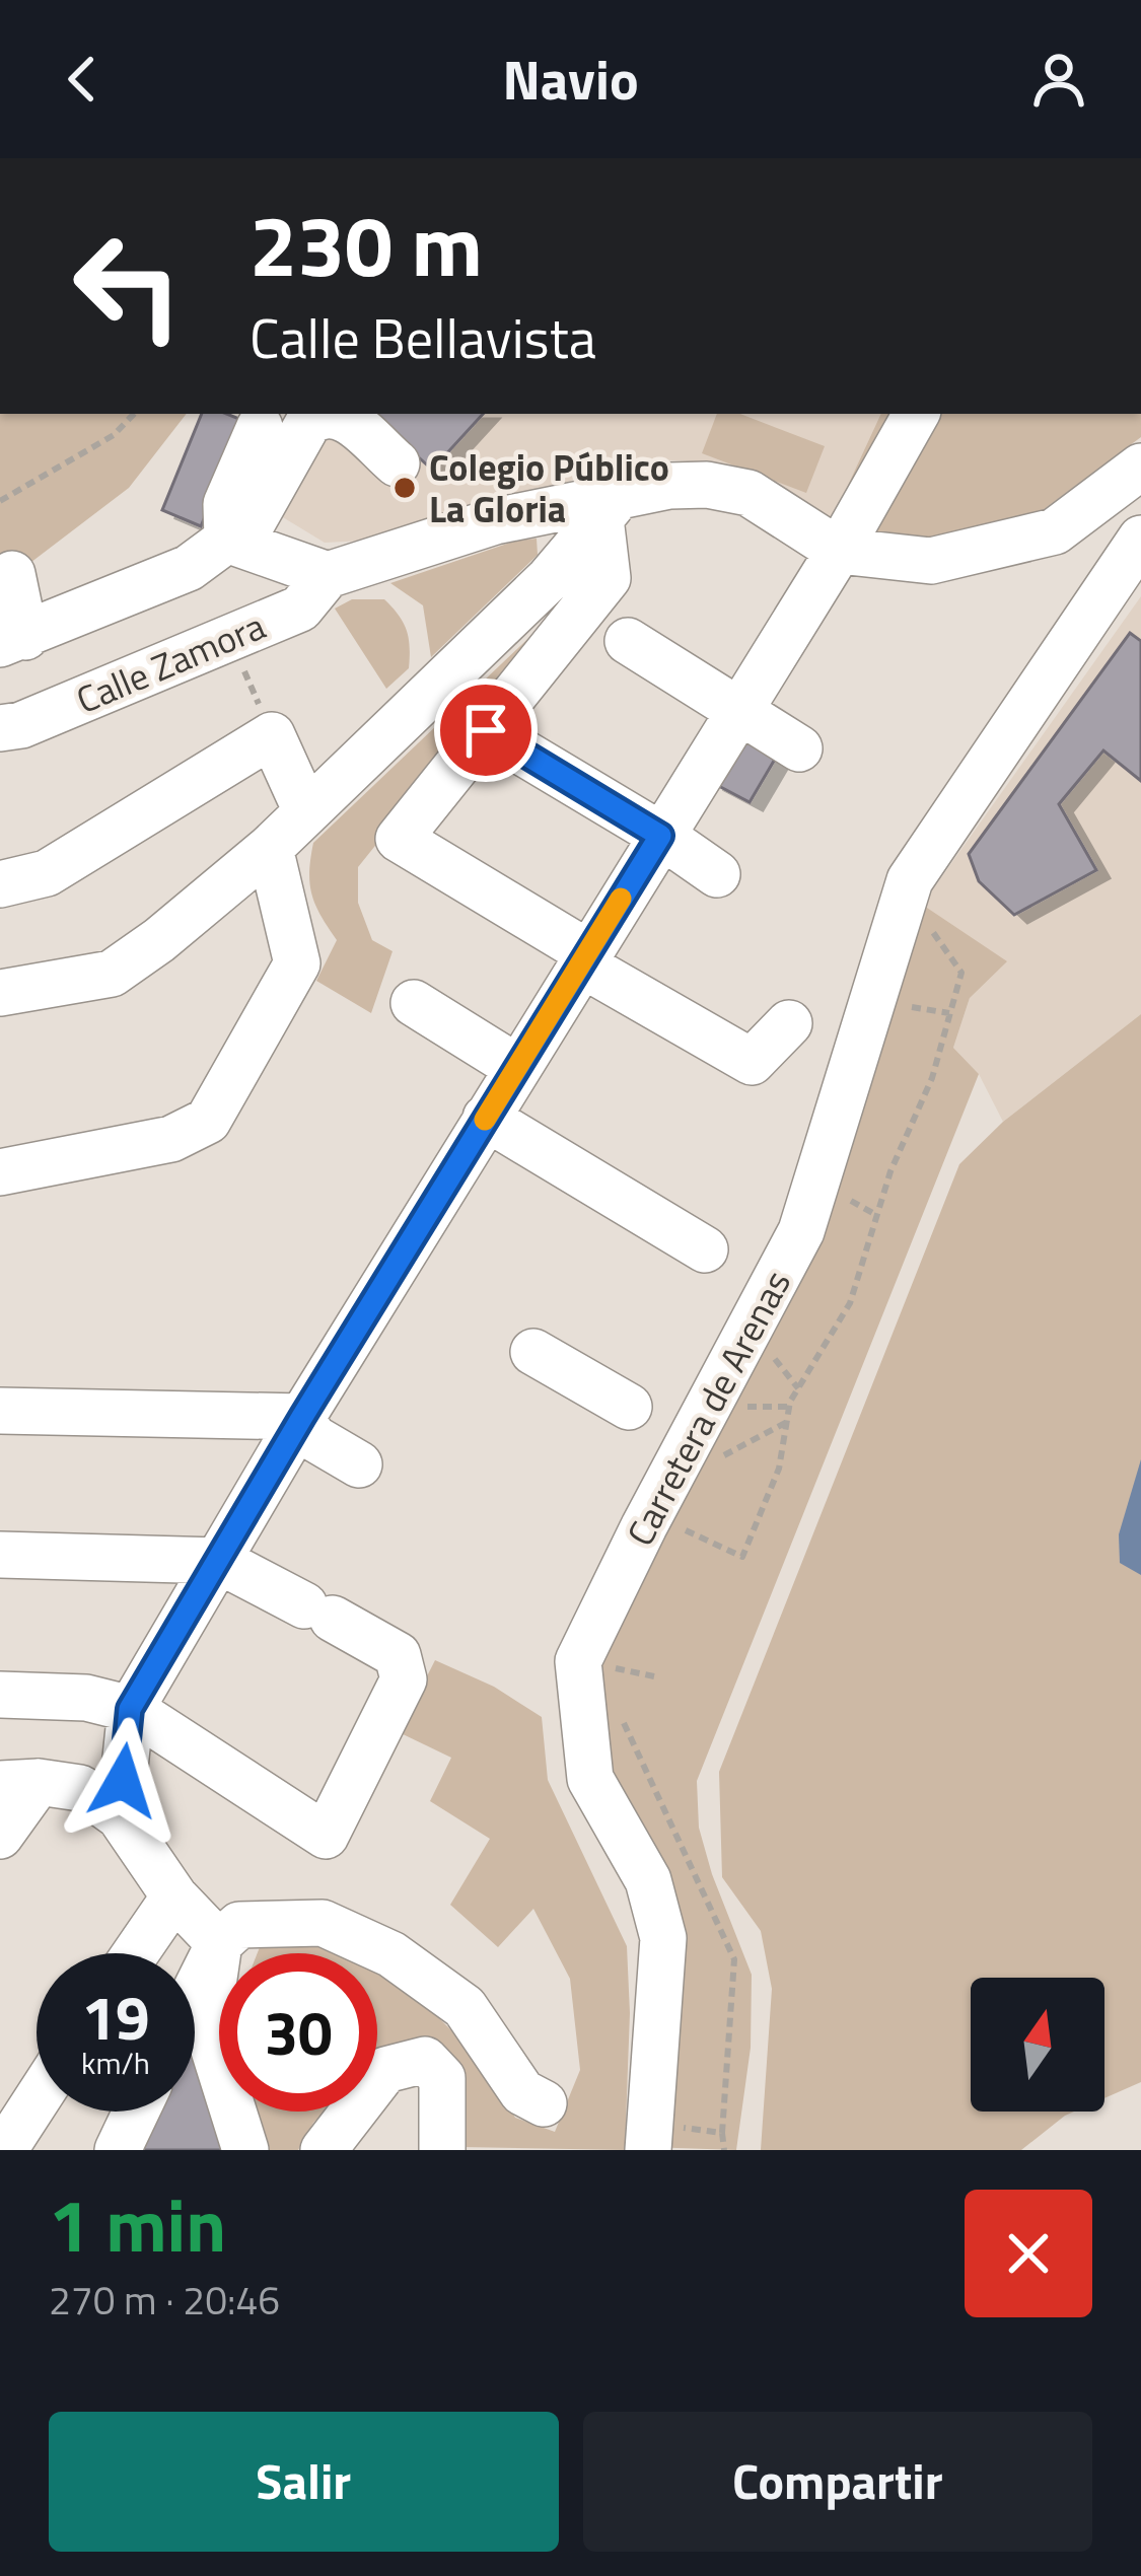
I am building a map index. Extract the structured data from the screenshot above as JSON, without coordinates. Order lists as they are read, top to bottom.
{
  "streets": {
    "street": ["Calle Zamora", "Carretera de Arenas"]
  },
  "places": ["Colegio Público La Gloria"],
  "north": "top",
  "page": {
    "header": "Navio",
    "turn": ["230 m", "Calle Bellavista"],
    "speed": "19 km/h",
    "limit": "30",
    "heading": ["1 min", "270 m · 20:46"],
    "buttons": ["Salir", "Compartir"]
  }
}
